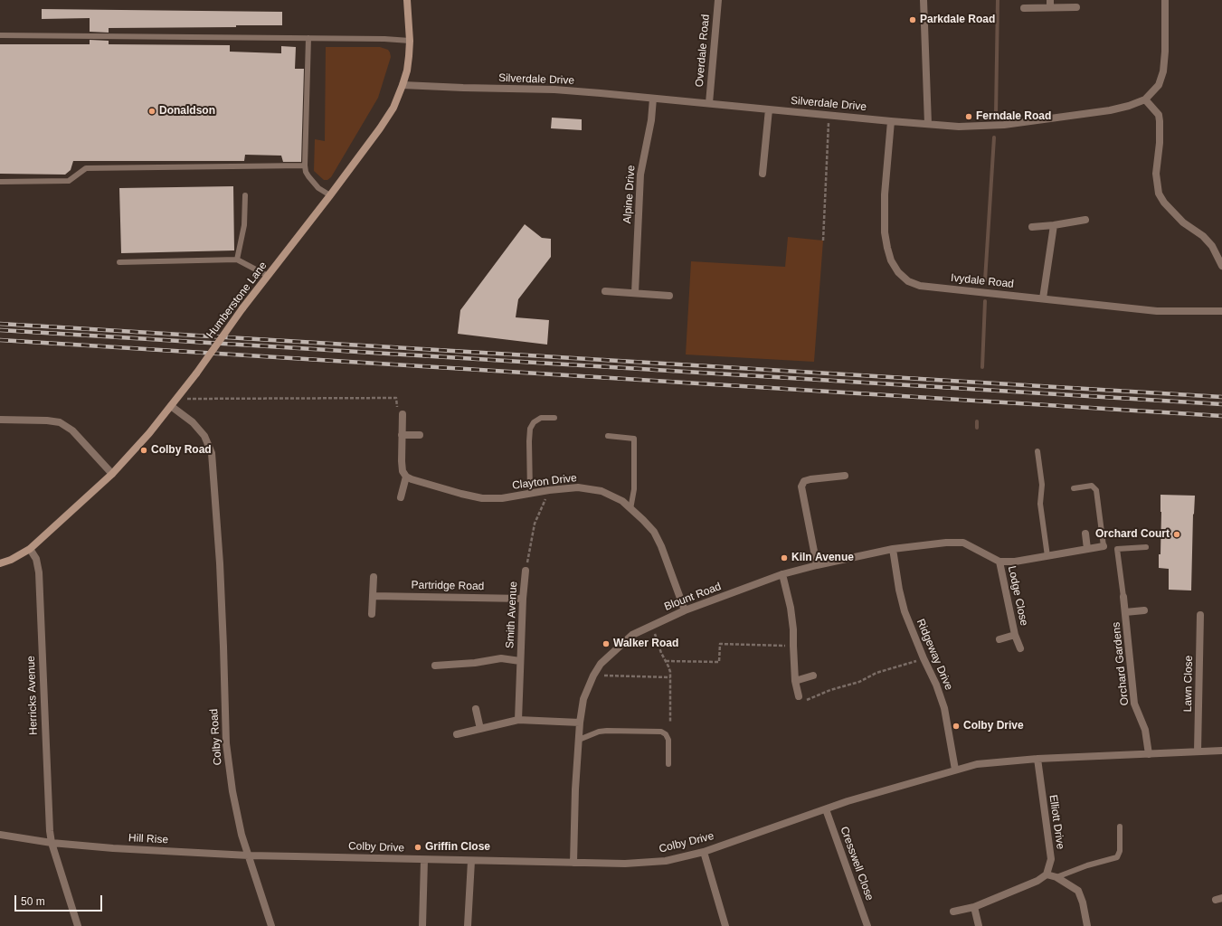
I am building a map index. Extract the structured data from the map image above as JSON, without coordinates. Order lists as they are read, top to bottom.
{
  "streets": {
    "street": [
      "Overdale Road",
      "Silverdale Drive",
      "Alpine Drive",
      "Ivydale Road",
      "Humberstone Lane",
      "Clayton Drive",
      "Partridge Road",
      "Lodge Close",
      "Blount Road",
      "Smith Avenue",
      "Ridgeway Drive",
      "Orchard Gardens",
      "Lawn Close",
      "Herricks Avenue",
      "Colby Road",
      "Elliott Drive",
      "Hill Rise",
      "Colby Drive",
      "Cresswell Close"
    ]
  },
  "crossings": [
    ["Overdale Road", "Silverdale Drive"],
    ["Silverdale Drive", "Alpine Drive"],
    ["Silverdale Drive", "Ivydale Road"],
    ["Silverdale Drive", "Humberstone Lane"],
    ["Humberstone Lane", "Herricks Avenue"],
    ["Humberstone Lane", "Colby Road"],
    ["Clayton Drive", "Blount Road"],
    ["Partridge Road", "Smith Avenue"],
    ["Lodge Close", "Blount Road"],
    ["Blount Road", "Ridgeway Drive"],
    ["Blount Road", "Colby Drive"],
    ["Ridgeway Drive", "Colby Drive"],
    ["Orchard Gardens", "Colby Drive"],
    ["Lawn Close", "Colby Drive"],
    ["Herricks Avenue", "Hill Rise"],
    ["Colby Road", "Hill Rise"],
    ["Elliott Drive", "Colby Drive"],
    ["Hill Rise", "Colby Drive"],
    ["Colby Drive", "Cresswell Close"]
  ],
  "places": [
    "Parkdale Road",
    "Donaldson",
    "Ferndale Road",
    "Colby Road",
    "Orchard Court",
    "Kiln Avenue",
    "Walker Road",
    "Colby Drive",
    "Griffin Close"
  ],
  "scale_bar": "50 m"
}
